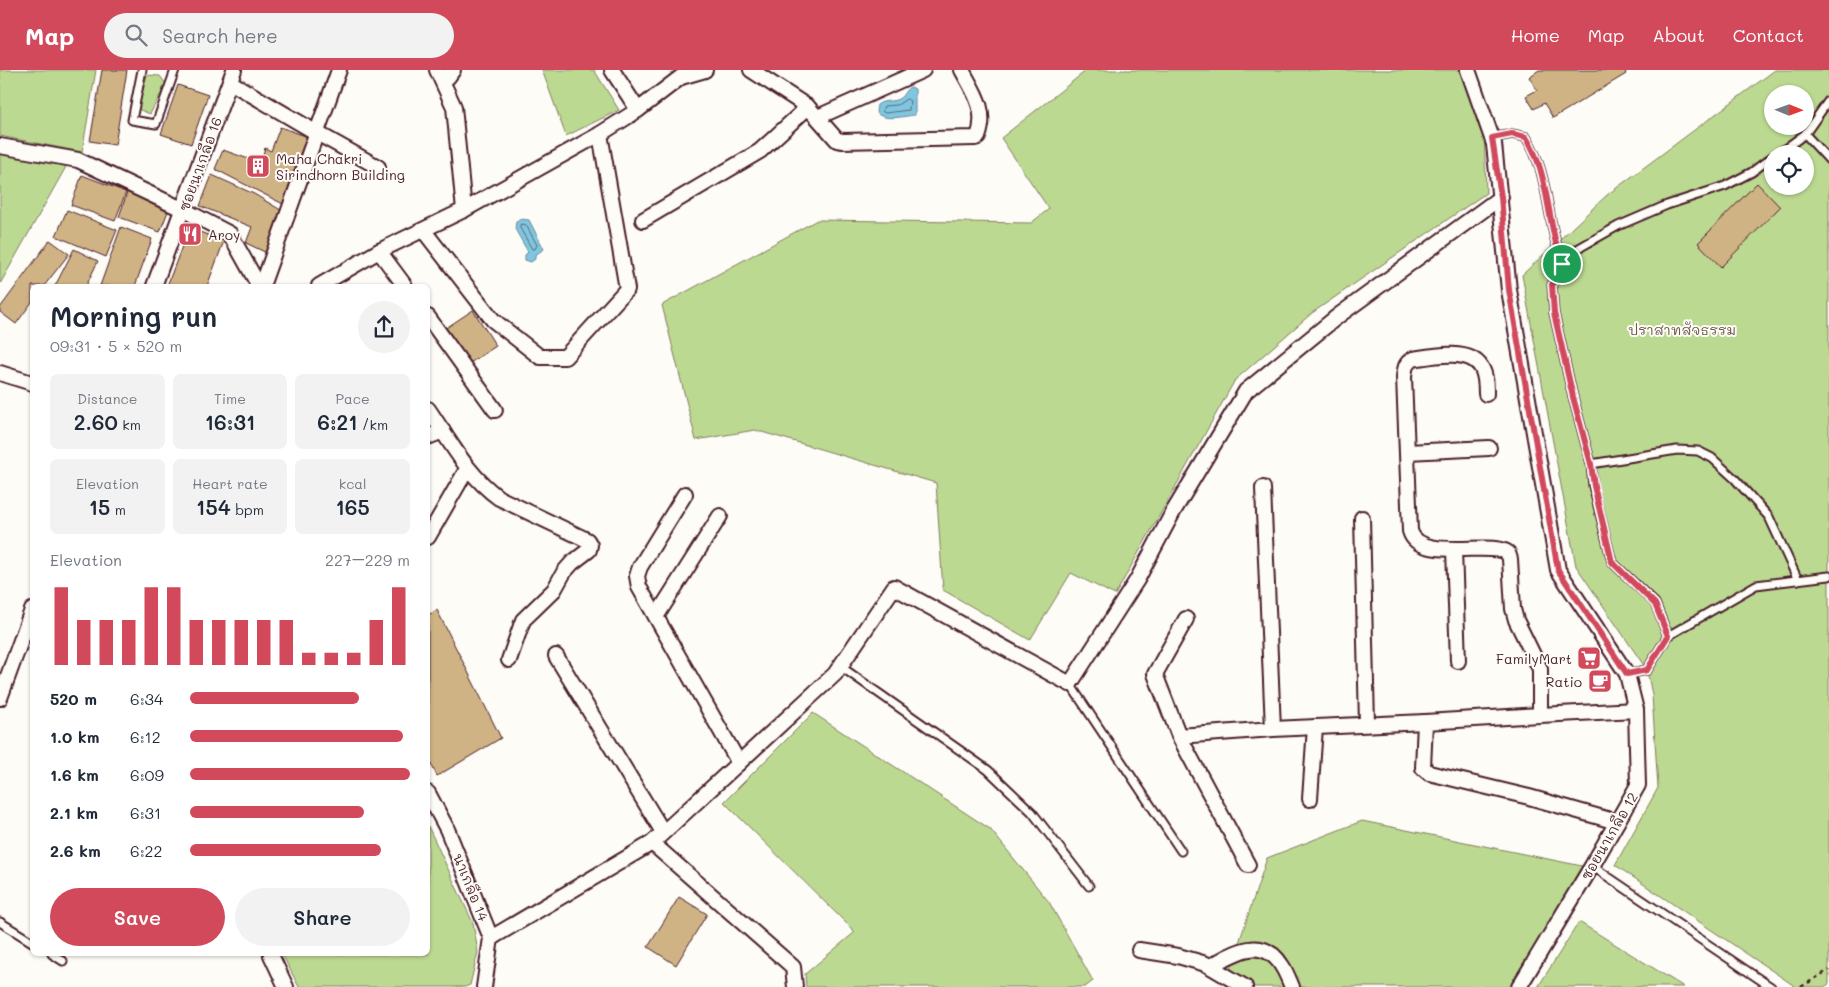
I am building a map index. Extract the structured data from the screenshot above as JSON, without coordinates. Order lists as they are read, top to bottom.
{
  "streets": {
    "street": ["ซอยนาเกลือ 16", "ซอยนาเกลือ 12", "นาเกลือ 14"]
  },
  "parks": ["ปราสาทสัจธรรม"],
  "places": {
    "building": ["Maha Chakri Sirindhorn Building"],
    "restaurant": ["Aroy"],
    "supermarket": ["FamilyMart"],
    "cafe": ["Ratio"]
  },
  "north": "right",
  "page": {
    "header": "Map",
    "search": "Search here",
    "nav": [
      "Home",
      "Map",
      "About",
      "Contact"
    ],
    "heading": ["Morning run", "09:31 · 5 × 520 m"],
    "stats": [
      ["Distance", "2.60 km"],
      ["Time", "16:31"],
      ["Pace", "6:21 /km"],
      ["Elevation", "15 m"],
      ["Heart rate", "154 bpm"],
      ["kcal", "165"]
    ],
    "chart": ["Elevation", "227–229 m"],
    "list": [
      {
        "name": "520 m",
        "note": "6:34"
      },
      {
        "name": "1.0 km",
        "note": "6:12"
      },
      {
        "name": "1.6 km",
        "note": "6:09"
      },
      {
        "name": "2.1 km",
        "note": "6:31"
      },
      {
        "name": "2.6 km",
        "note": "6:22"
      }
    ],
    "buttons": ["Save", "Share"]
  }
}
